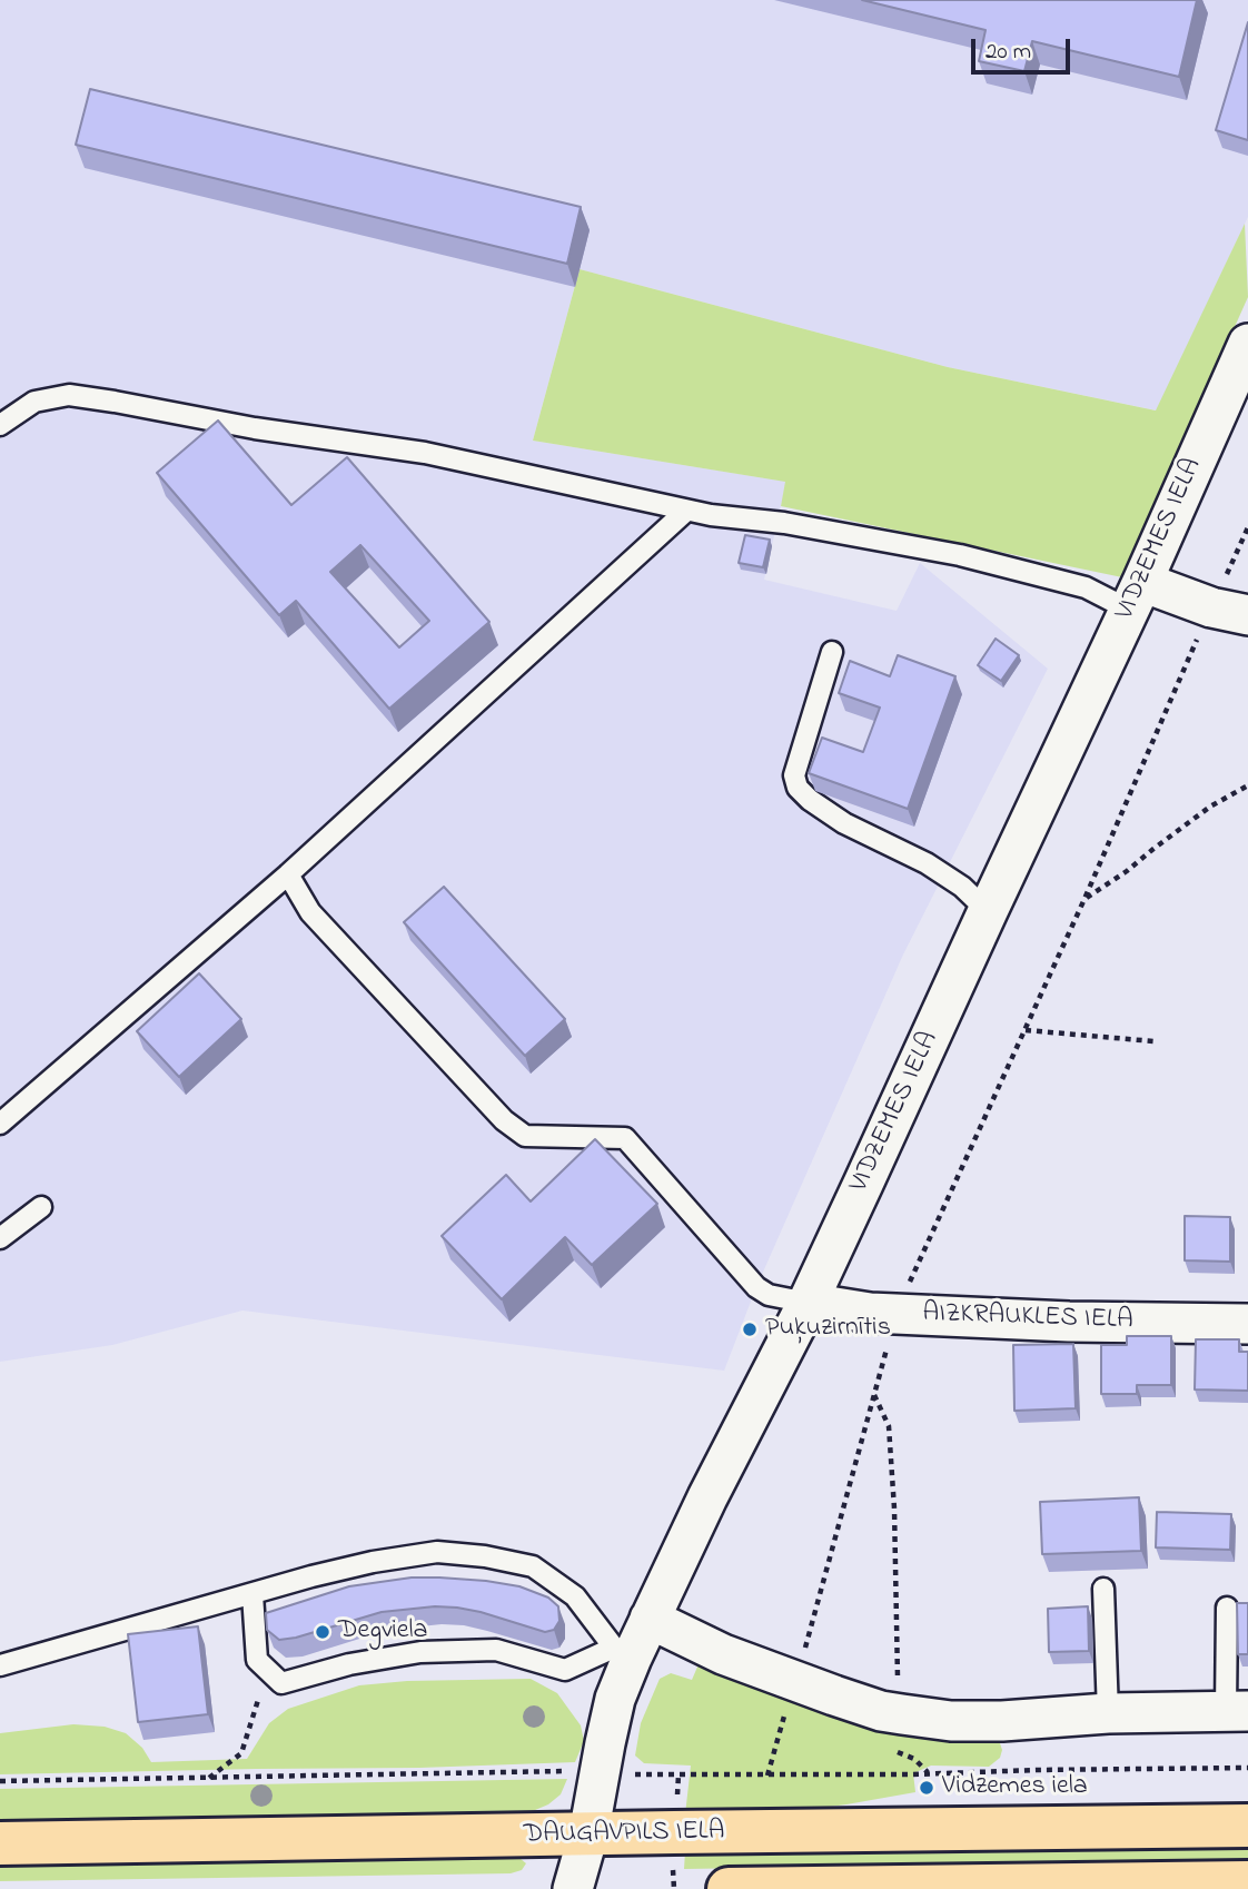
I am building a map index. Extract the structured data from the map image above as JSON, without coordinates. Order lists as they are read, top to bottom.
{
  "streets": {
    "highway": ["DAUGAVPILS IELA"],
    "street": ["VIDZEMES IELA", "AIZKRAUKLES IELA"]
  },
  "crossings": [
    ["VIDZEMES IELA", "AIZKRAUKLES IELA"],
    ["VIDZEMES IELA", "DAUGAVPILS IELA"]
  ],
  "places": ["Puķuzirnītis", "Degviela", "Vidzemes iela"],
  "scale_bar": "20 m"
}
